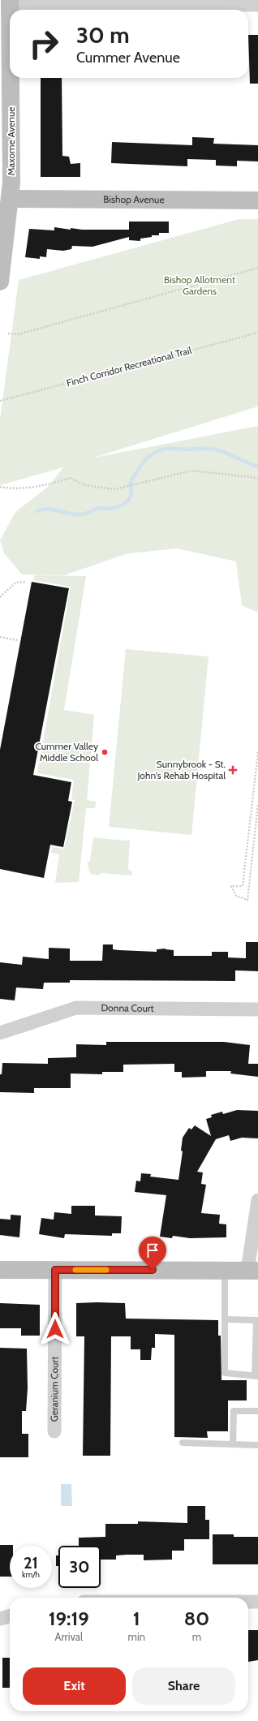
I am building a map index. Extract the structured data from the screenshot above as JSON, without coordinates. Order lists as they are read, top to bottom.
{
  "streets": {
    "street": [
      "Maxome Avenue",
      "Bishop Avenue",
      "Donna Court",
      "Geranium Court"
    ],
    "path": ["Finch Corridor Recreational Trail"]
  },
  "crossings": [
    ["Maxome Avenue", "Bishop Avenue"]
  ],
  "parks": ["Bishop Allotment Gardens"],
  "places": {
    "other": ["Cummer Valley Middle School"],
    "health": ["Sunnybrook - St. John's Rehab Hospital"]
  },
  "page": {
    "turn": ["30 m", "Cummer Avenue"],
    "speed": "21 km/h",
    "limit": "30",
    "eta": [
      "19:19",
      "Arrival",
      "1",
      "min",
      "80",
      "m"
    ],
    "buttons": ["Exit", "Share"]
  }
}
